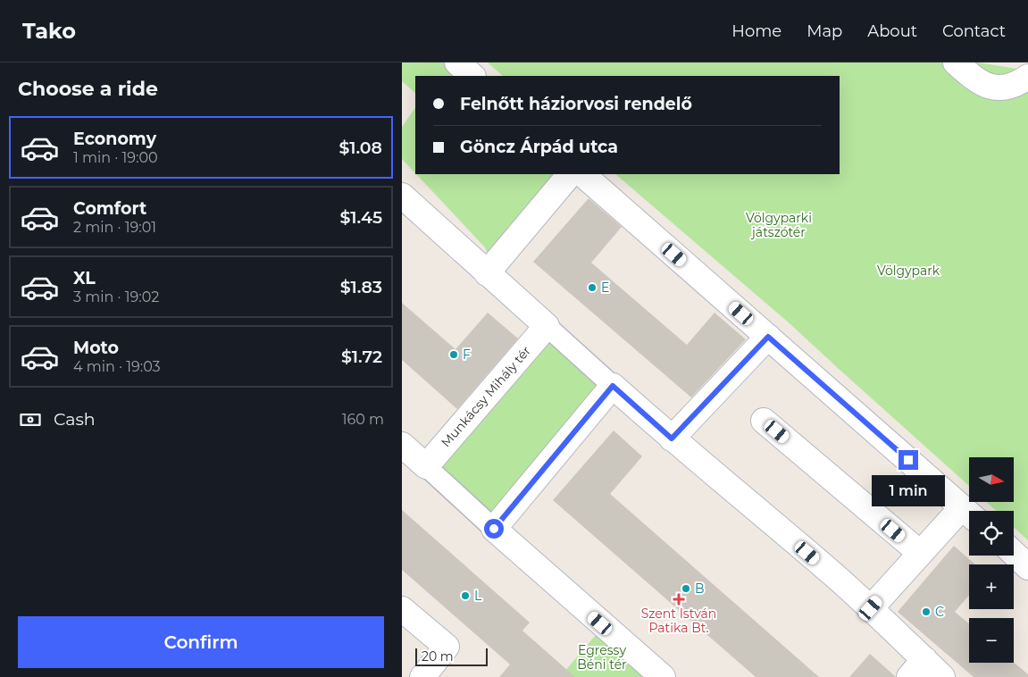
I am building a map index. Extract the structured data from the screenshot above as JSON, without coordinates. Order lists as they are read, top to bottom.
{
  "streets": {
    "street": ["Munkácsy Mihály tér"]
  },
  "parks": ["Völgyparki játszótér", "Völgypark", "Egressy Béni tér"],
  "places": {
    "other": [
      "E",
      "F",
      "B",
      "L",
      "C"
    ],
    "health": ["Szent István Patika Bt."]
  },
  "scale_bar": "20 m",
  "north": "right",
  "page": {
    "header": "Tako",
    "nav": [
      "Home",
      "Map",
      "About",
      "Contact"
    ],
    "heading": "Choose a ride",
    "banner": ["Felnőtt háziorvosi rendelő", "Göncz Árpád utca"],
    "list": [
      {
        "name": "Economy",
        "note": "1 min · 19:00",
        "value": "$1.08"
      },
      {
        "name": "Comfort",
        "note": "2 min · 19:01",
        "value": "$1.45"
      },
      {
        "name": "XL",
        "note": "3 min · 19:02",
        "value": "$1.83"
      },
      {
        "name": "Moto",
        "note": "4 min · 19:03",
        "value": "$1.72"
      }
    ],
    "pay": ["Cash", "160 m"],
    "map_buttons": ["+", "−"],
    "bubble": "1 min",
    "buttons": "Confirm",
    "scale": "20 m"
  }
}
